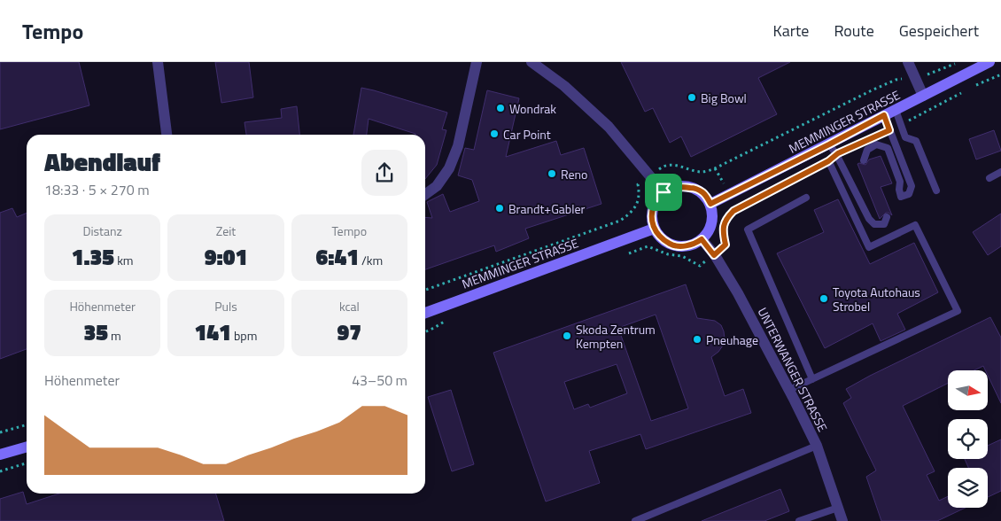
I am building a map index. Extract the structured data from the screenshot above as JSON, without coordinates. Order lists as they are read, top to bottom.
{
  "streets": {
    "main road": ["MEMMINGER STRASSE"],
    "street": ["UNTERWANGER STRASSE"]
  },
  "crossings": [
    ["MEMMINGER STRASSE", "UNTERWANGER STRASSE"]
  ],
  "places": [
    "Big Bowl",
    "Wondrak",
    "Car Point",
    "Reno",
    "Brandt+Gabler",
    "Toyota Autohaus Strobel",
    "Skoda Zentrum Kempten",
    "Pneuhage"
  ],
  "north": "right",
  "page": {
    "header": "Tempo",
    "nav": ["Karte", "Route", "Gespeichert"],
    "heading": ["Abendlauf", "18:33 · 5 × 270 m"],
    "stats": [
      ["Distanz", "1.35 km"],
      ["Zeit", "9:01"],
      ["Tempo", "6:41 /km"],
      ["Höhenmeter", "35 m"],
      ["Puls", "141 bpm"],
      ["kcal", "97"]
    ],
    "chart": ["Höhenmeter", "43–50 m"]
  }
}
